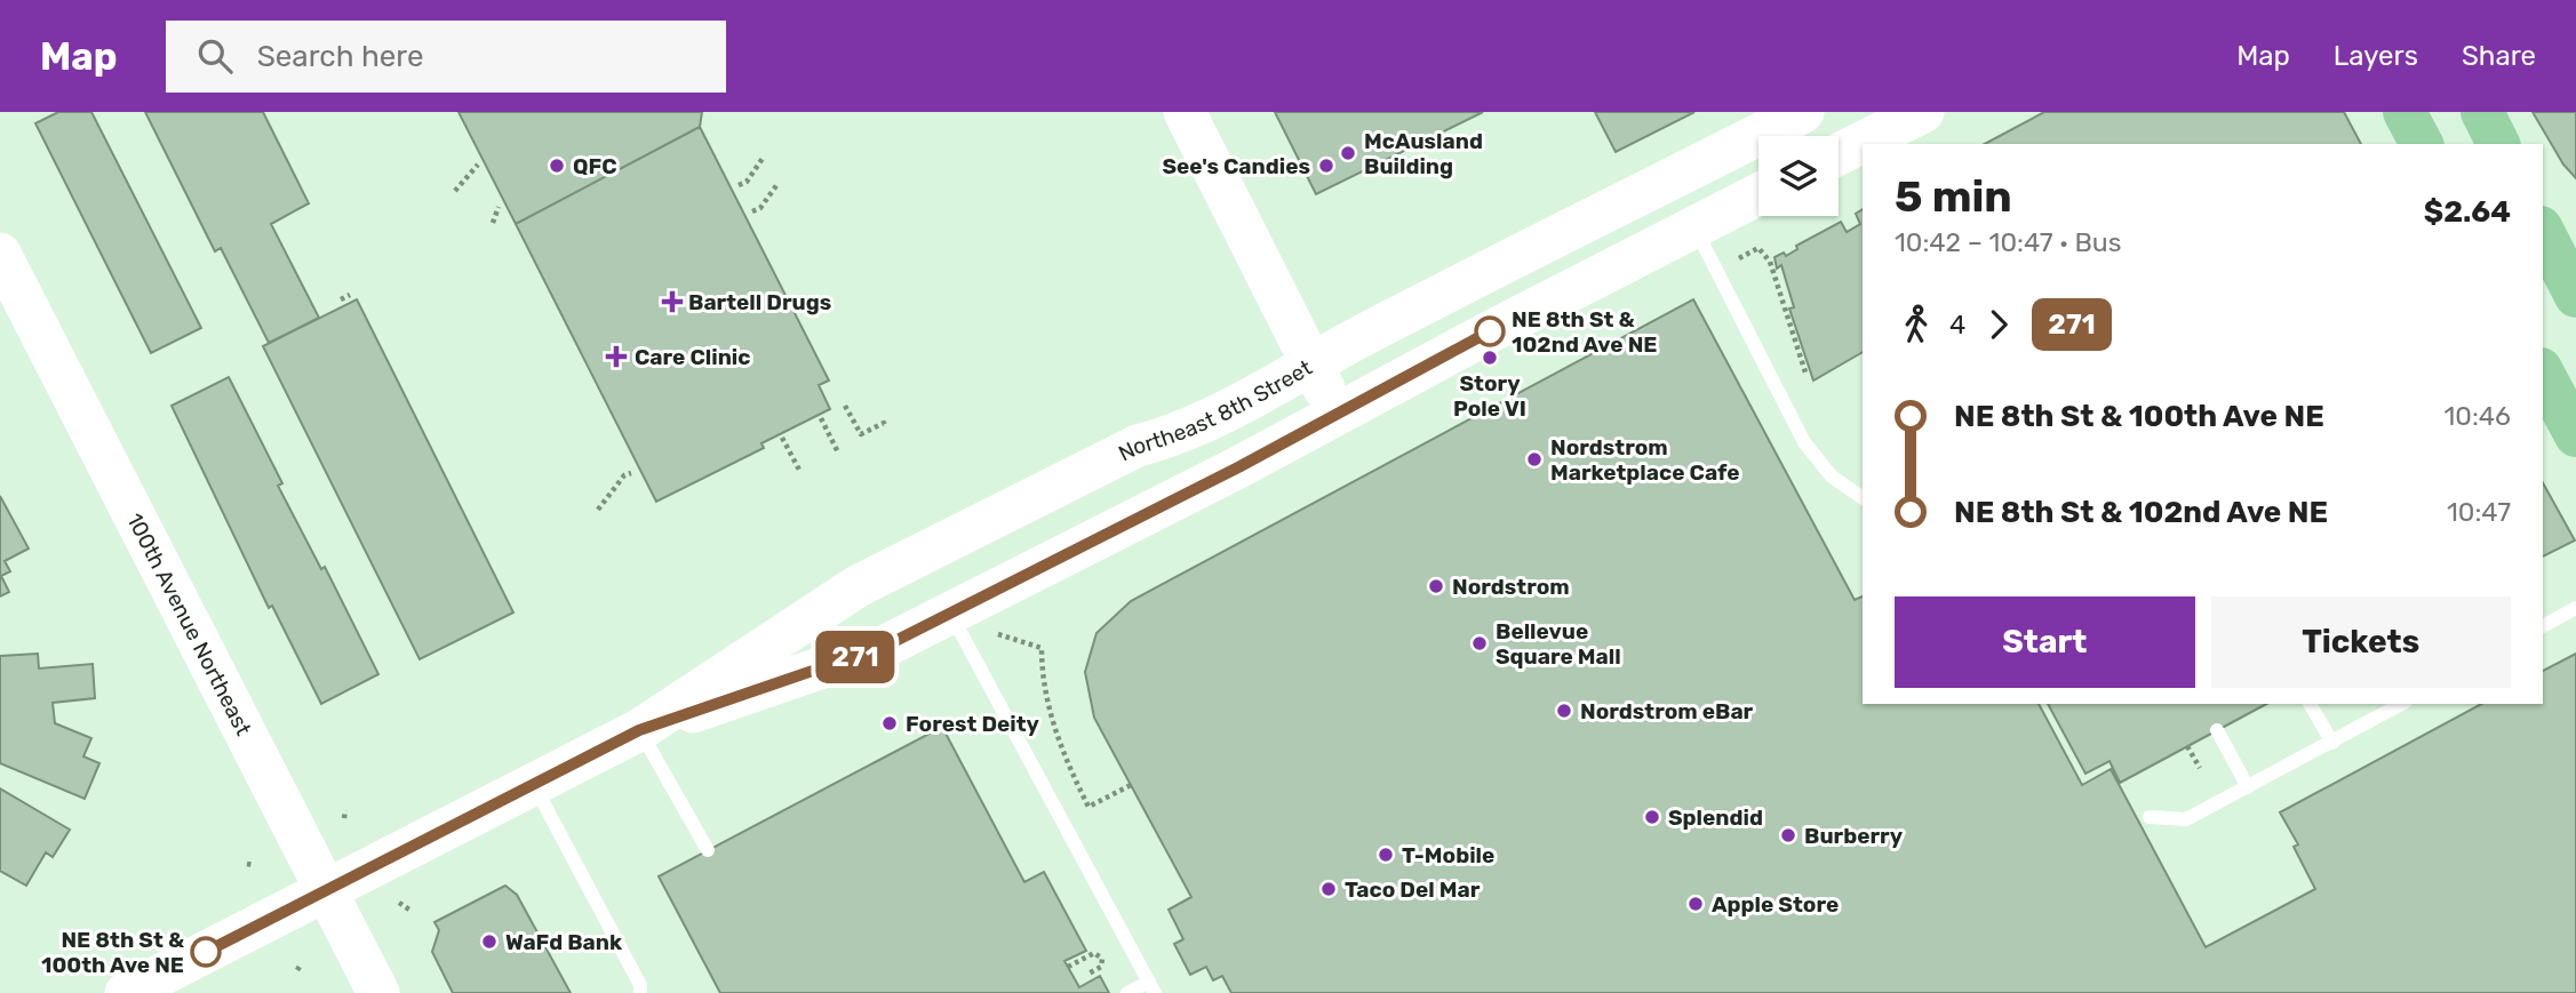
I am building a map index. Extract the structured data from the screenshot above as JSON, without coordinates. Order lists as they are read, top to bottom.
{
  "streets": {
    "main road": ["Northeast 8th Street", "100th Avenue Northeast"]
  },
  "crossings": [
    ["Northeast 8th Street", "100th Avenue Northeast"]
  ],
  "places": {
    "other": [
      "McAusland Building",
      "QFC",
      "See's Candies",
      "NE 8th St & 102nd Ave NE",
      "Story Pole VI",
      "Nordstrom Marketplace Cafe",
      "Nordstrom",
      "Bellevue Square Mall",
      "Nordstrom eBar",
      "Forest Deity",
      "Splendid",
      "Burberry",
      "T-Mobile",
      "Taco Del Mar",
      "Apple Store",
      "WaFd Bank",
      "NE 8th St & 100th Ave NE"
    ],
    "health": ["Bartell Drugs", "Care Clinic"]
  },
  "lines": ["bus line 271"],
  "page": {
    "header": "Map",
    "search": "Search here",
    "nav": ["Map", "Layers", "Share"],
    "on_map": "271",
    "heading": ["5 min", "10:42 – 10:47 · Bus", "$2.64"],
    "legs": ["4", "271"],
    "list": [
      {
        "name": "NE 8th St & 100th Ave NE",
        "value": "10:46"
      },
      {
        "name": "NE 8th St & 102nd Ave NE",
        "value": "10:47"
      }
    ],
    "buttons": ["Start", "Tickets"]
  }
}
